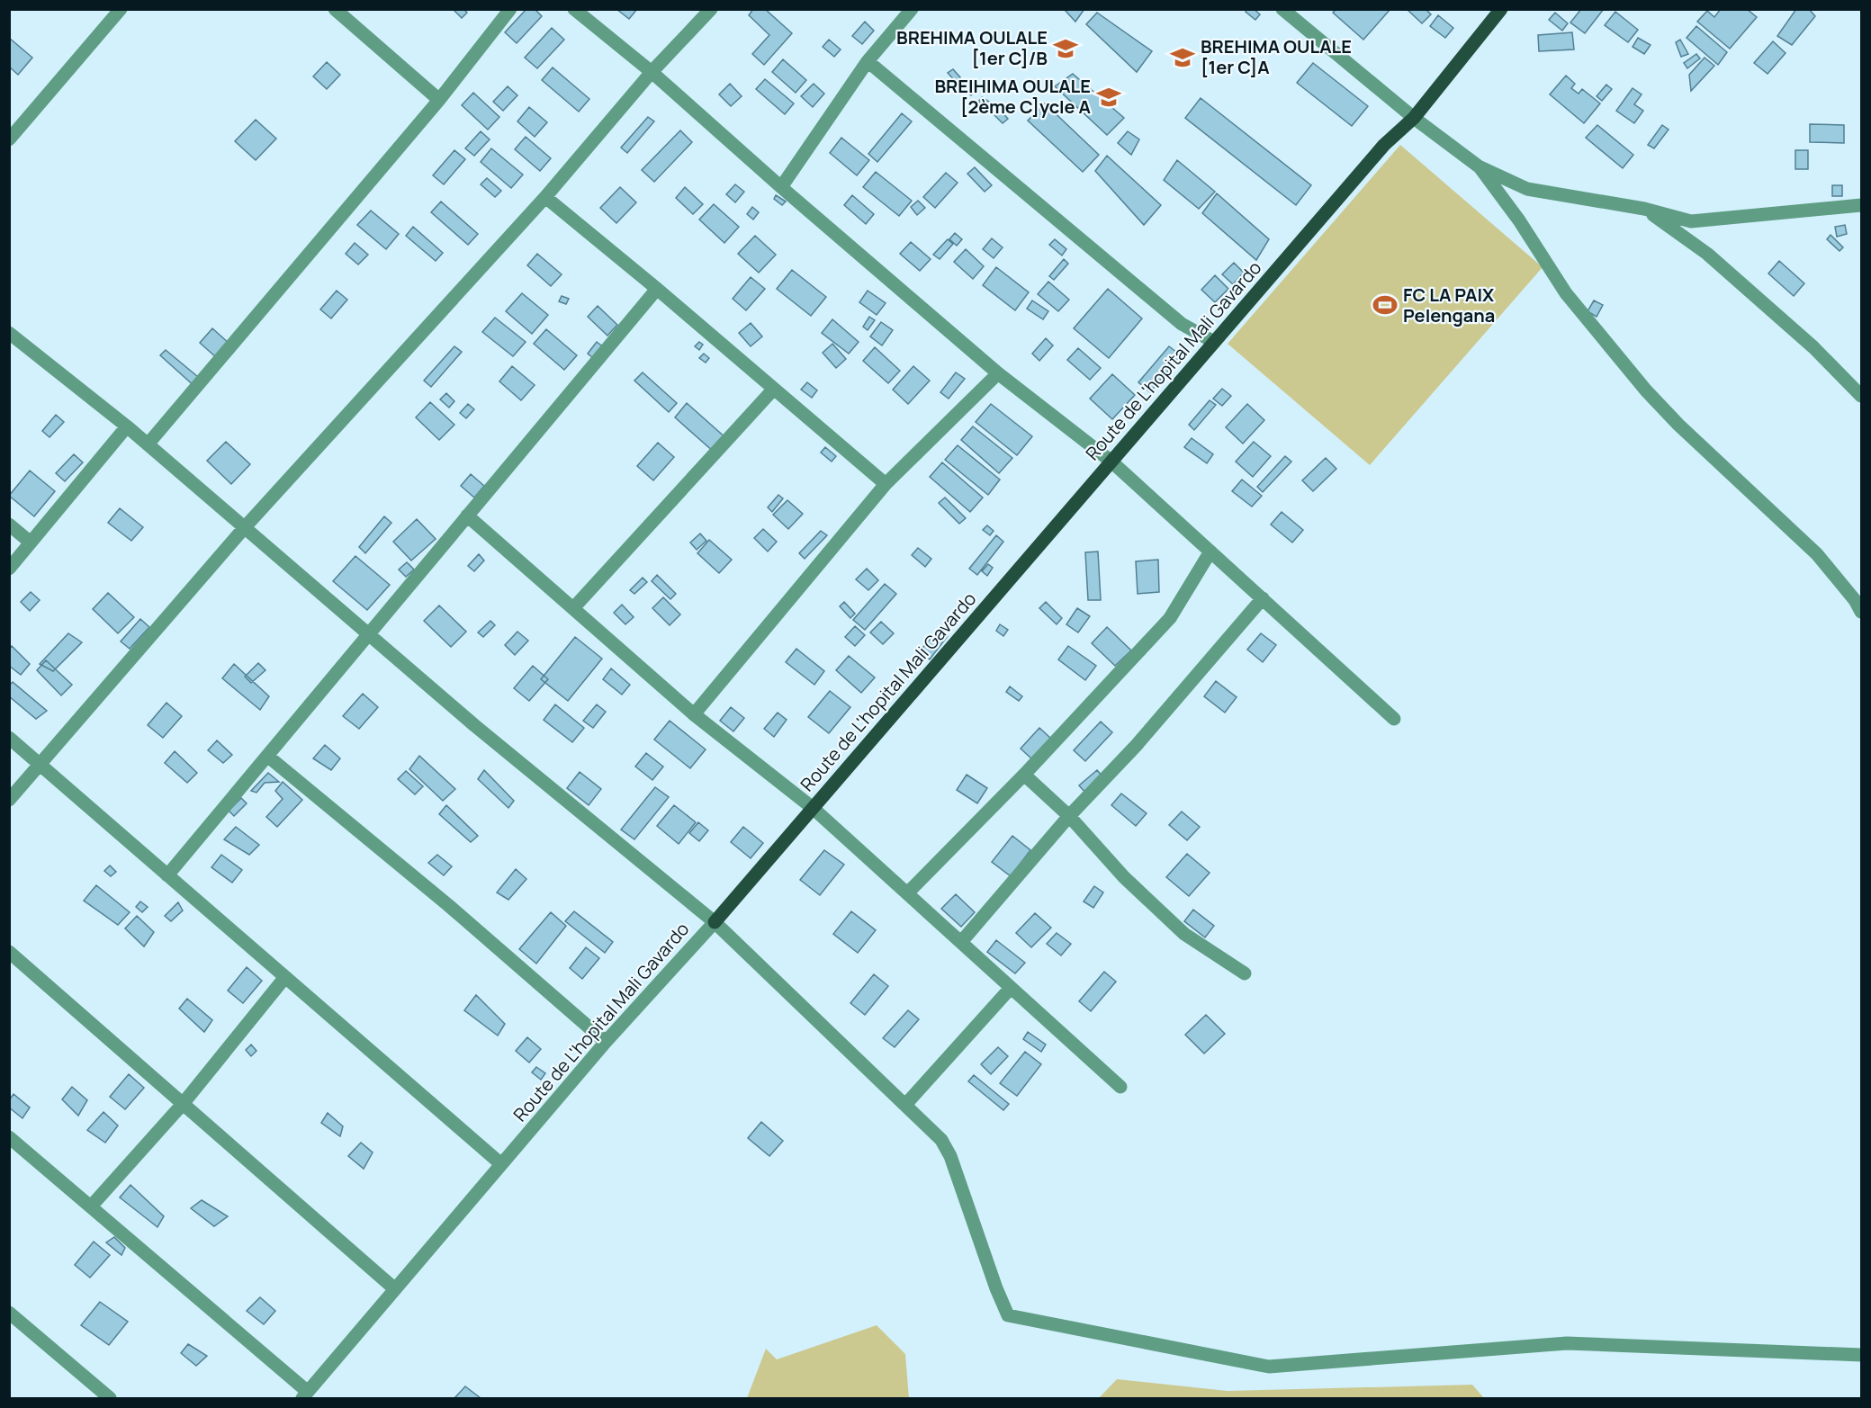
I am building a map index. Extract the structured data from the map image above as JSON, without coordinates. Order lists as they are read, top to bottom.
{
  "streets": {
    "main road": ["Route de L'hopital Mali Gavardo"]
  },
  "places": {
    "school or university": ["BREHIMA OULALE [1er C]/B", "BREHIMA OULALE [1er C]A", "BREIHIMA OULALE [2ème C]ycle A"],
    "sports": ["FC LA PAIX Pelengana"]
  }
}
